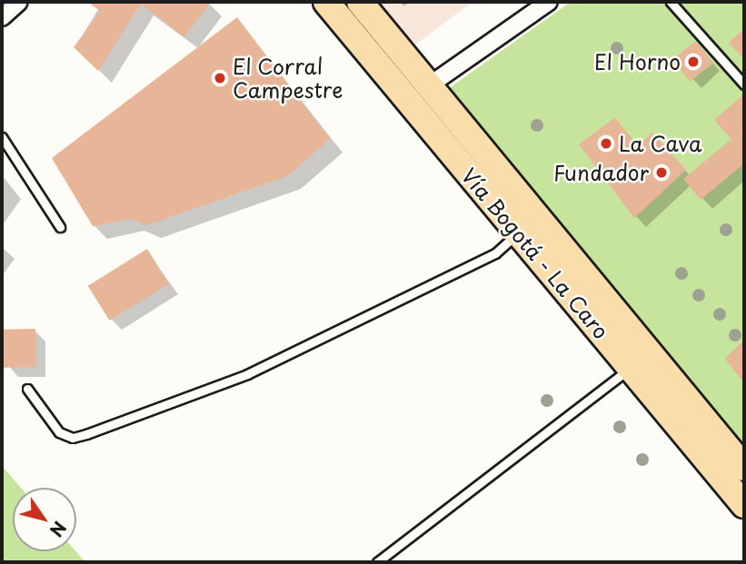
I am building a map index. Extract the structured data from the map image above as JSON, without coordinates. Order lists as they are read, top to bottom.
{
  "streets": {
    "main road": ["Vía Bogotá - La Caro"]
  },
  "places": [
    "El Horno",
    "El Corral Campestre",
    "La Cava",
    "Fundador"
  ],
  "north": "bottom right"
}
